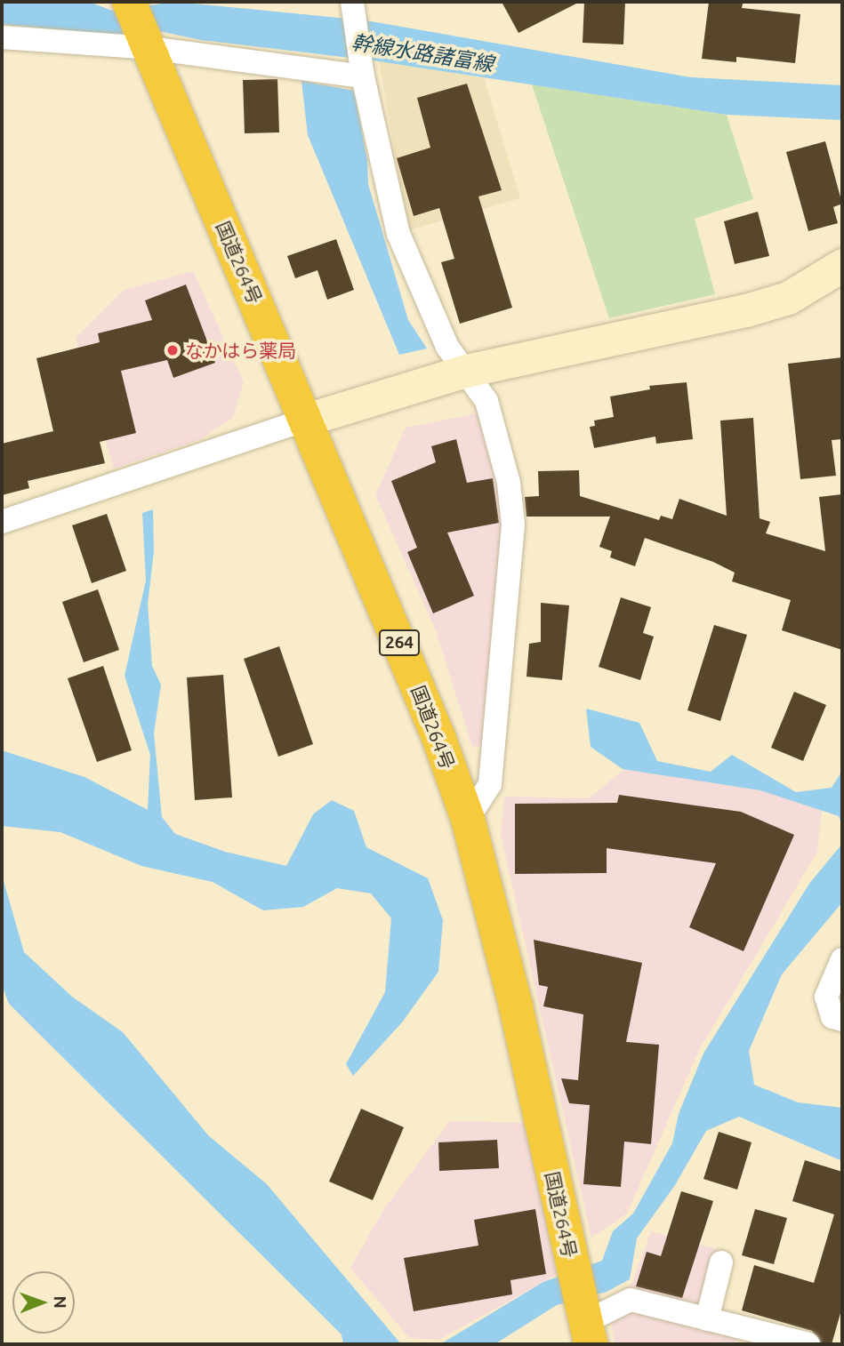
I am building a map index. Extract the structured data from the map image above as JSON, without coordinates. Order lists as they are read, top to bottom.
{
  "streets": {
    "highway": ["国道264号", "264"]
  },
  "water": ["幹線水路諸富線"],
  "places": ["なかはら薬局"],
  "north": "right"
}
